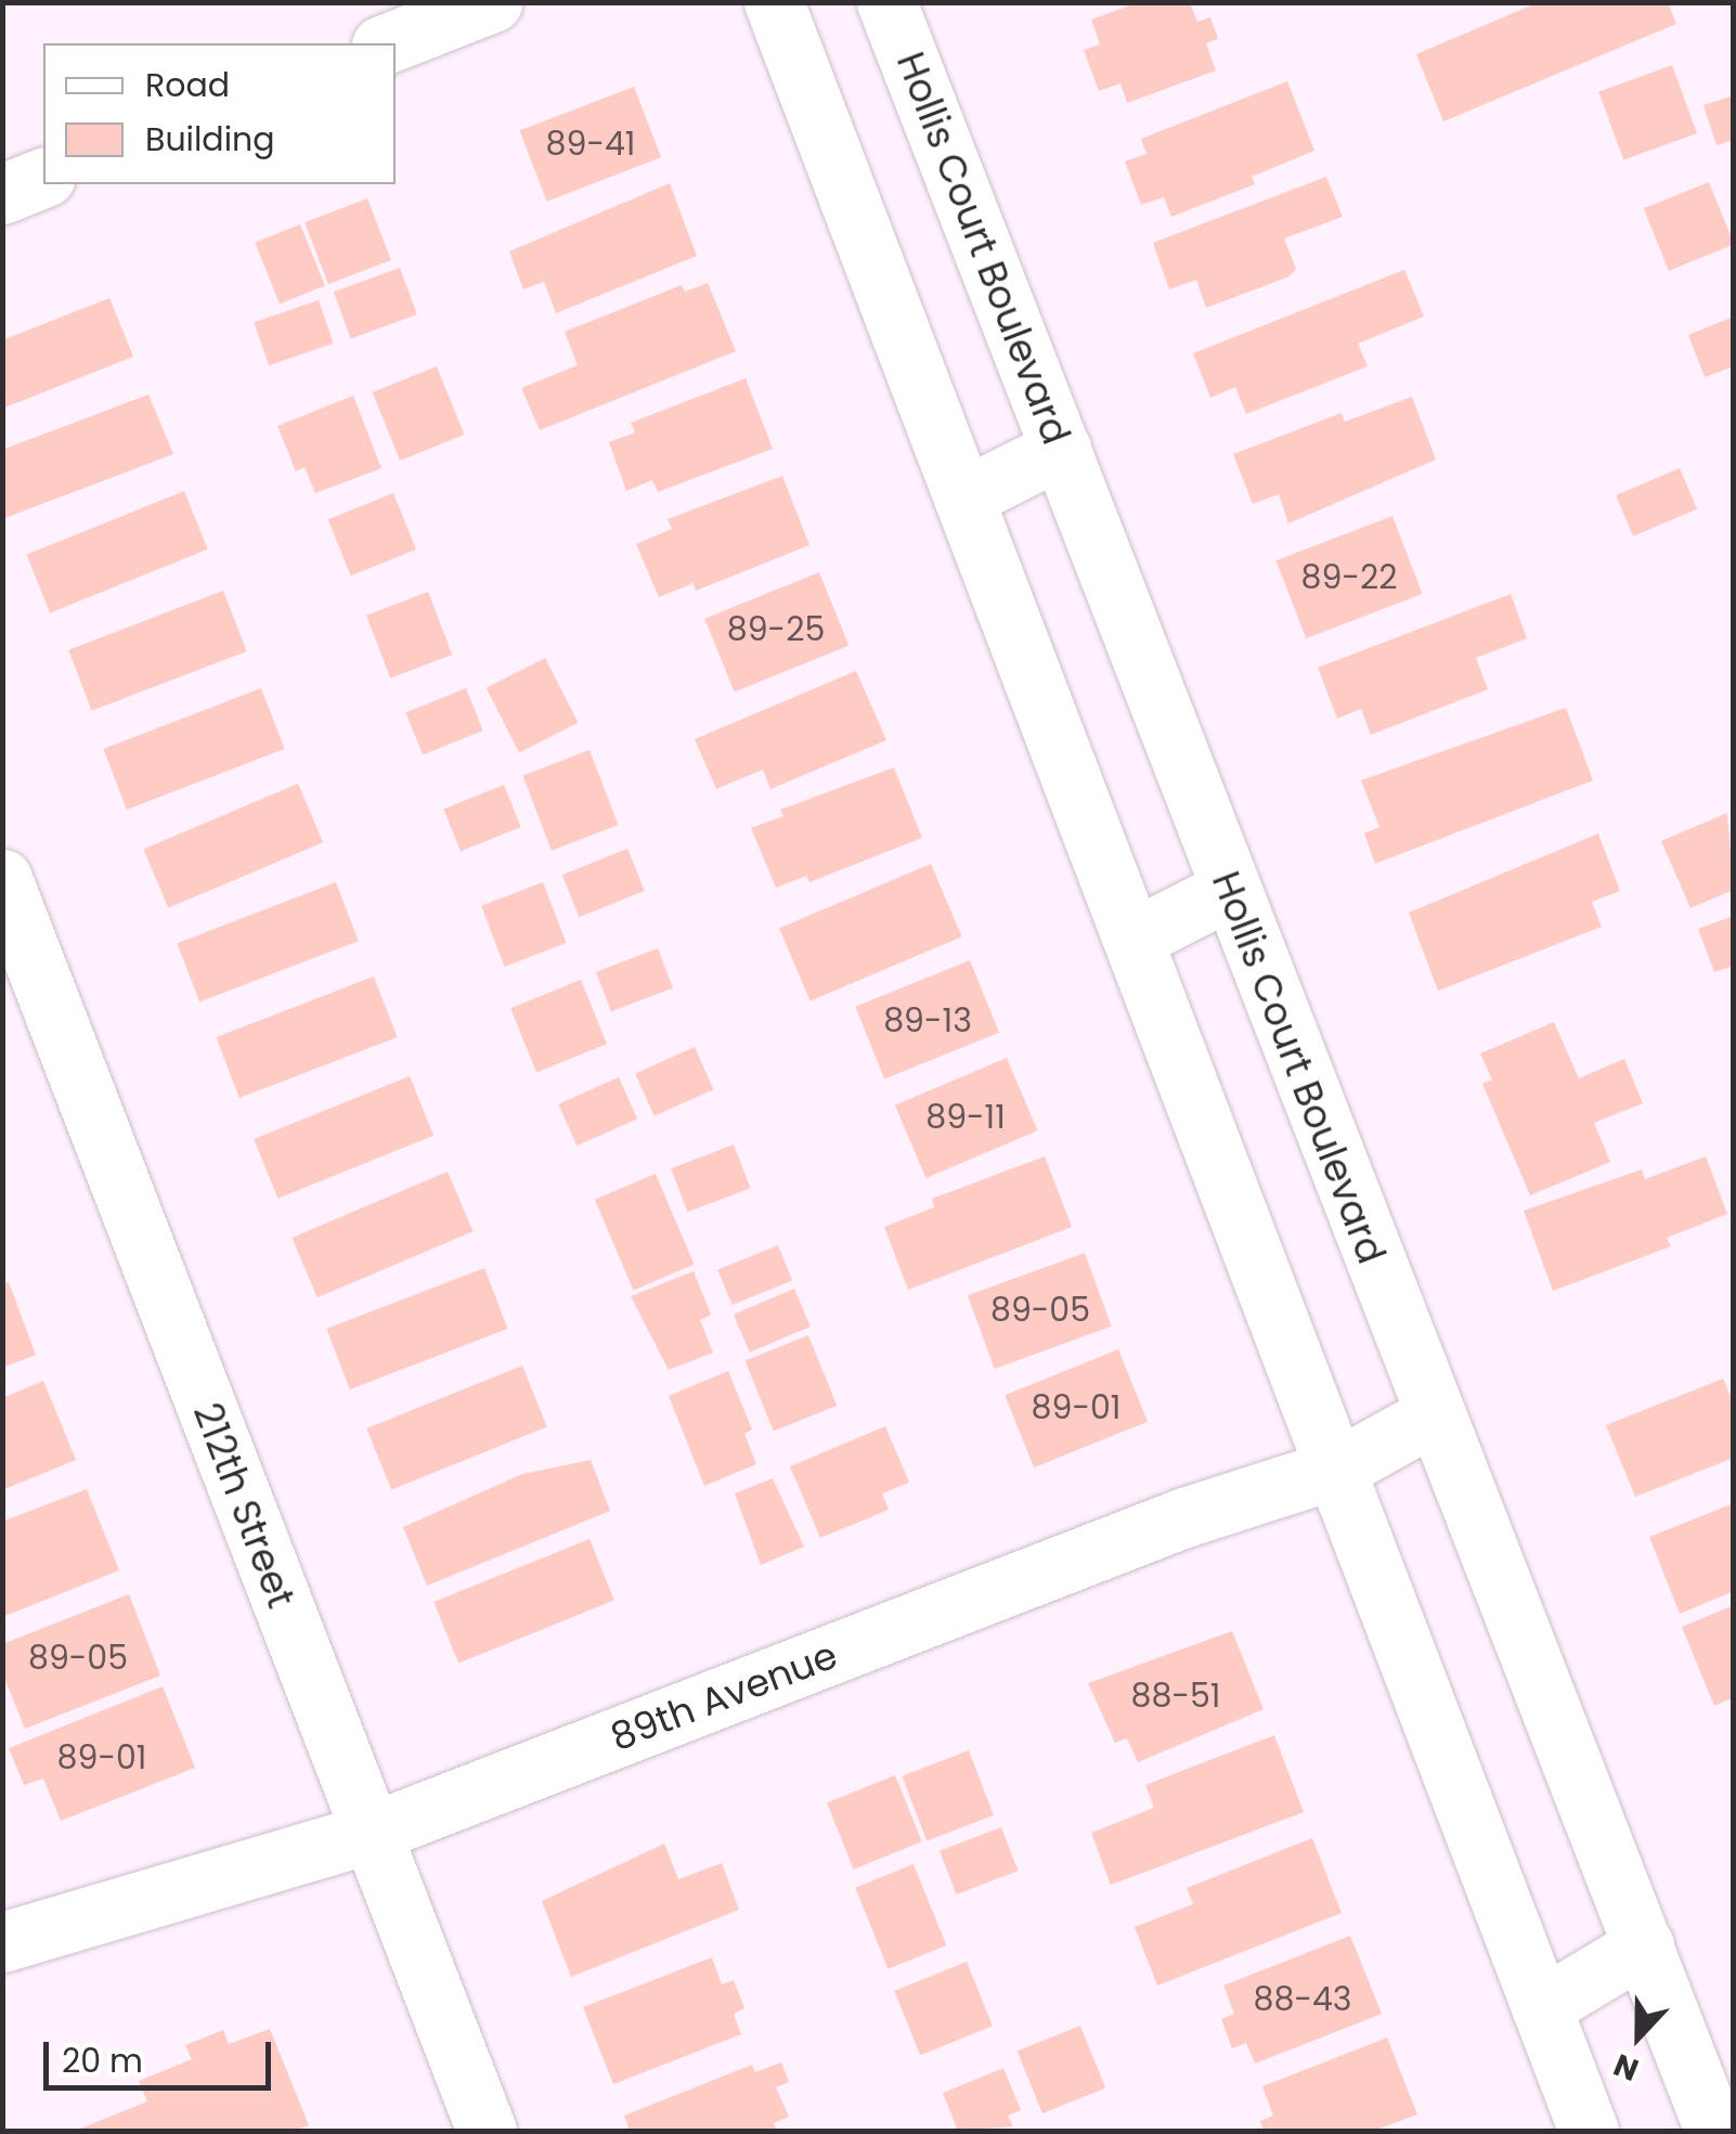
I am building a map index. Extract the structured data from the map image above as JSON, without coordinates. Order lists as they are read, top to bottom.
{
  "streets": {
    "main road": ["Hollis Court Boulevard", "212th Street", "89th Avenue"]
  },
  "crossings": [
    ["Hollis Court Boulevard", "89th Avenue"],
    ["212th Street", "89th Avenue"]
  ],
  "house_numbers": [
    "89-41",
    "89-22",
    "89-25",
    "89-13",
    "89-11",
    "89-05",
    "89-01",
    "89-05",
    "88-51",
    "89-01",
    "88-43"
  ],
  "legend": ["Road", "Building"],
  "scale_bar": "20 m",
  "north": "bottom"
}
